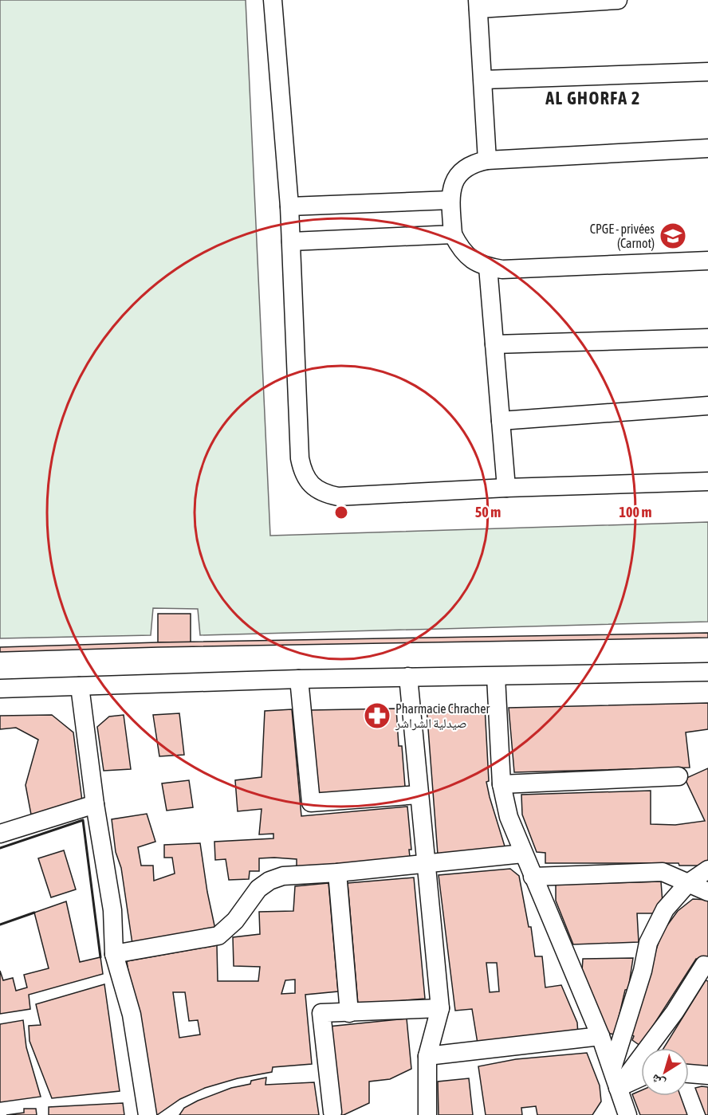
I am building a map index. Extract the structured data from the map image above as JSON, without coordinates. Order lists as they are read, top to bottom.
{
  "districts": ["AL GHORFA 2"],
  "places": {
    "school or university": ["CPGE - privées (Carnot)"],
    "pharmacy": ["Pharmacie Chracher صيدلية الشراشر"]
  },
  "north": "bottom left",
  "rings": ["50 m", "100 m"]
}
